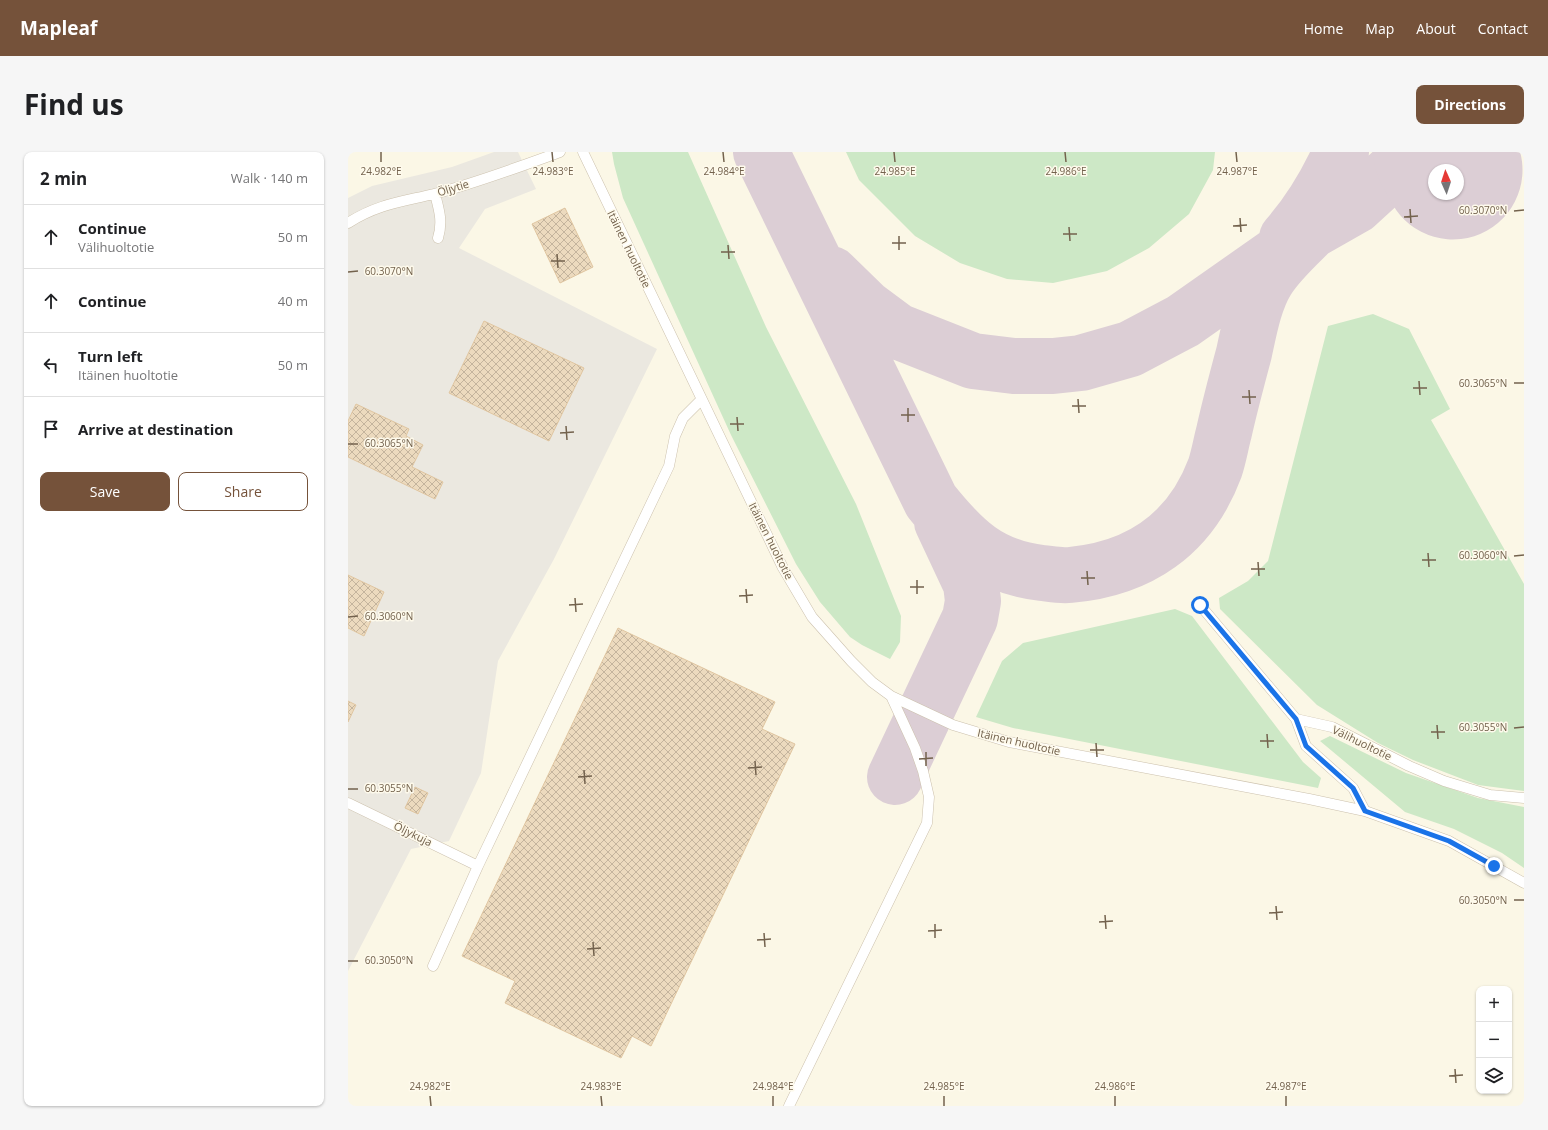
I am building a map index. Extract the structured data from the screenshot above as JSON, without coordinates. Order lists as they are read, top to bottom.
{
  "streets": {
    "lane": [
      "Öljytie",
      "Itäinen huoltotie",
      "Välihuoltotie",
      "Öljykuja"
    ]
  },
  "north": "top",
  "page": {
    "header": "Mapleaf",
    "nav": [
      "Home",
      "Map",
      "About",
      "Contact"
    ],
    "title": "Find us",
    "buttons": [
      "Directions",
      ["Save", "Share"]
    ],
    "heading": ["2 min", "Walk · 140 m"],
    "list": [
      ["Continue", "Välihuoltotie", "50 m"],
      ["Continue", "40 m"],
      ["Turn left", "Itäinen huoltotie", "50 m"],
      "Arrive at destination"
    ],
    "map_buttons": ["+", "−"]
  },
  "coordinates": [
    "24.982°E",
    "24.983°E",
    "24.984°E",
    "24.985°E",
    "24.986°E",
    "24.987°E",
    "60.3070°N",
    "60.3065°N",
    "60.3060°N",
    "60.3055°N",
    "60.3050°N"
  ]
}
